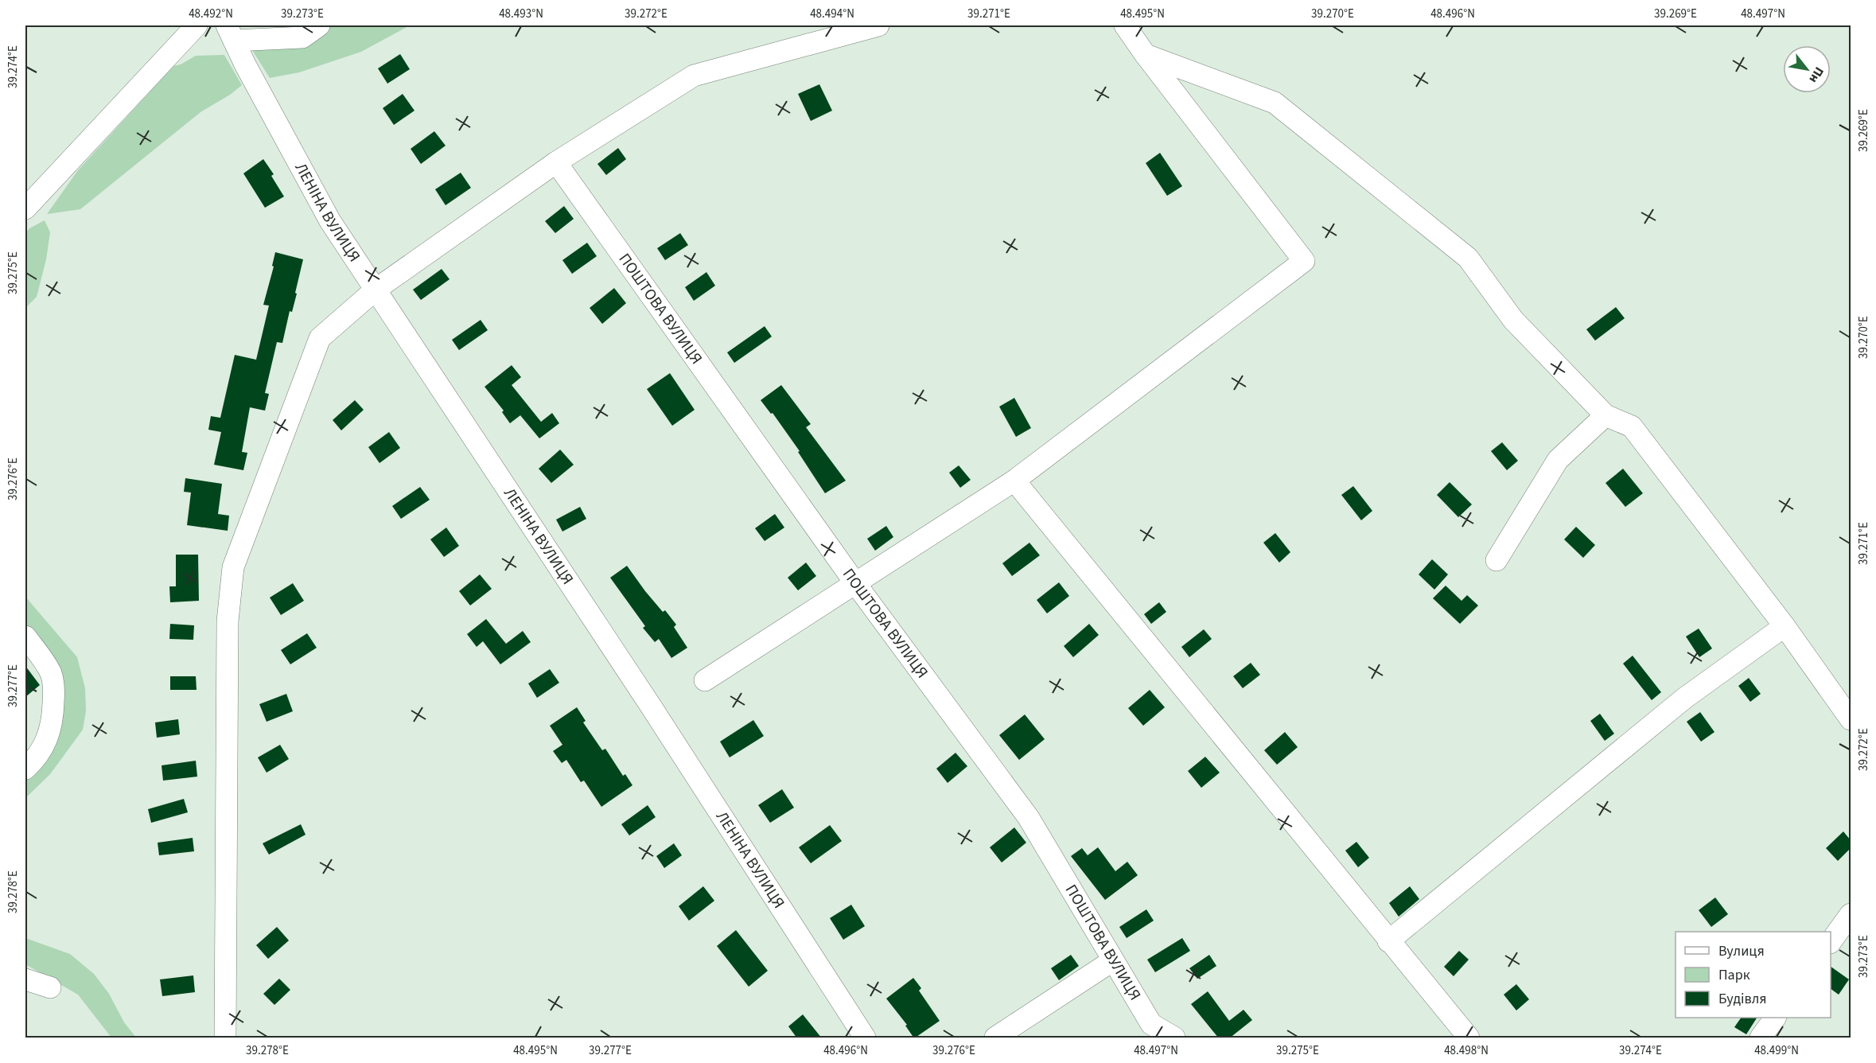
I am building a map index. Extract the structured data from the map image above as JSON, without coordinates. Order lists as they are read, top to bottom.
{
  "streets": {
    "street": ["ЛЕНІНА ВУЛИЦЯ", "ПОШТОВА ВУЛИЦЯ"]
  },
  "legend": ["Вулиця", "Парк", "Будівля"],
  "north": "bottom right",
  "coordinates": [
    "48.492°N",
    "39.273°E",
    "48.493°N",
    "39.272°E",
    "48.494°N",
    "39.271°E",
    "48.495°N",
    "39.270°E",
    "48.496°N",
    "39.269°E",
    "48.497°N",
    "39.274°E",
    "39.275°E",
    "39.276°E",
    "39.277°E",
    "39.278°E",
    "48.498°N",
    "48.499°N"
  ]
}
